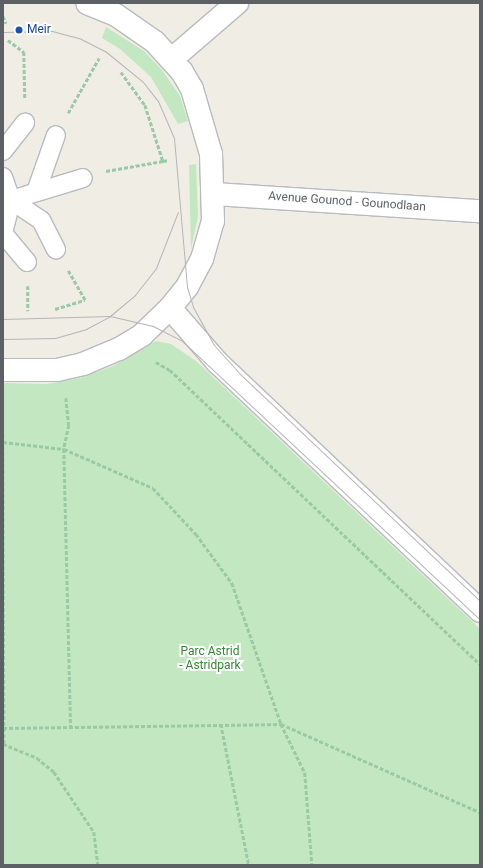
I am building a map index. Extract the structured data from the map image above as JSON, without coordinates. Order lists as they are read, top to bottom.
{
  "streets": {
    "street": ["Avenue Gounod - Gounodlaan"]
  },
  "parks": ["Parc Astrid - Astridpark"],
  "places": ["Meir"]
}
